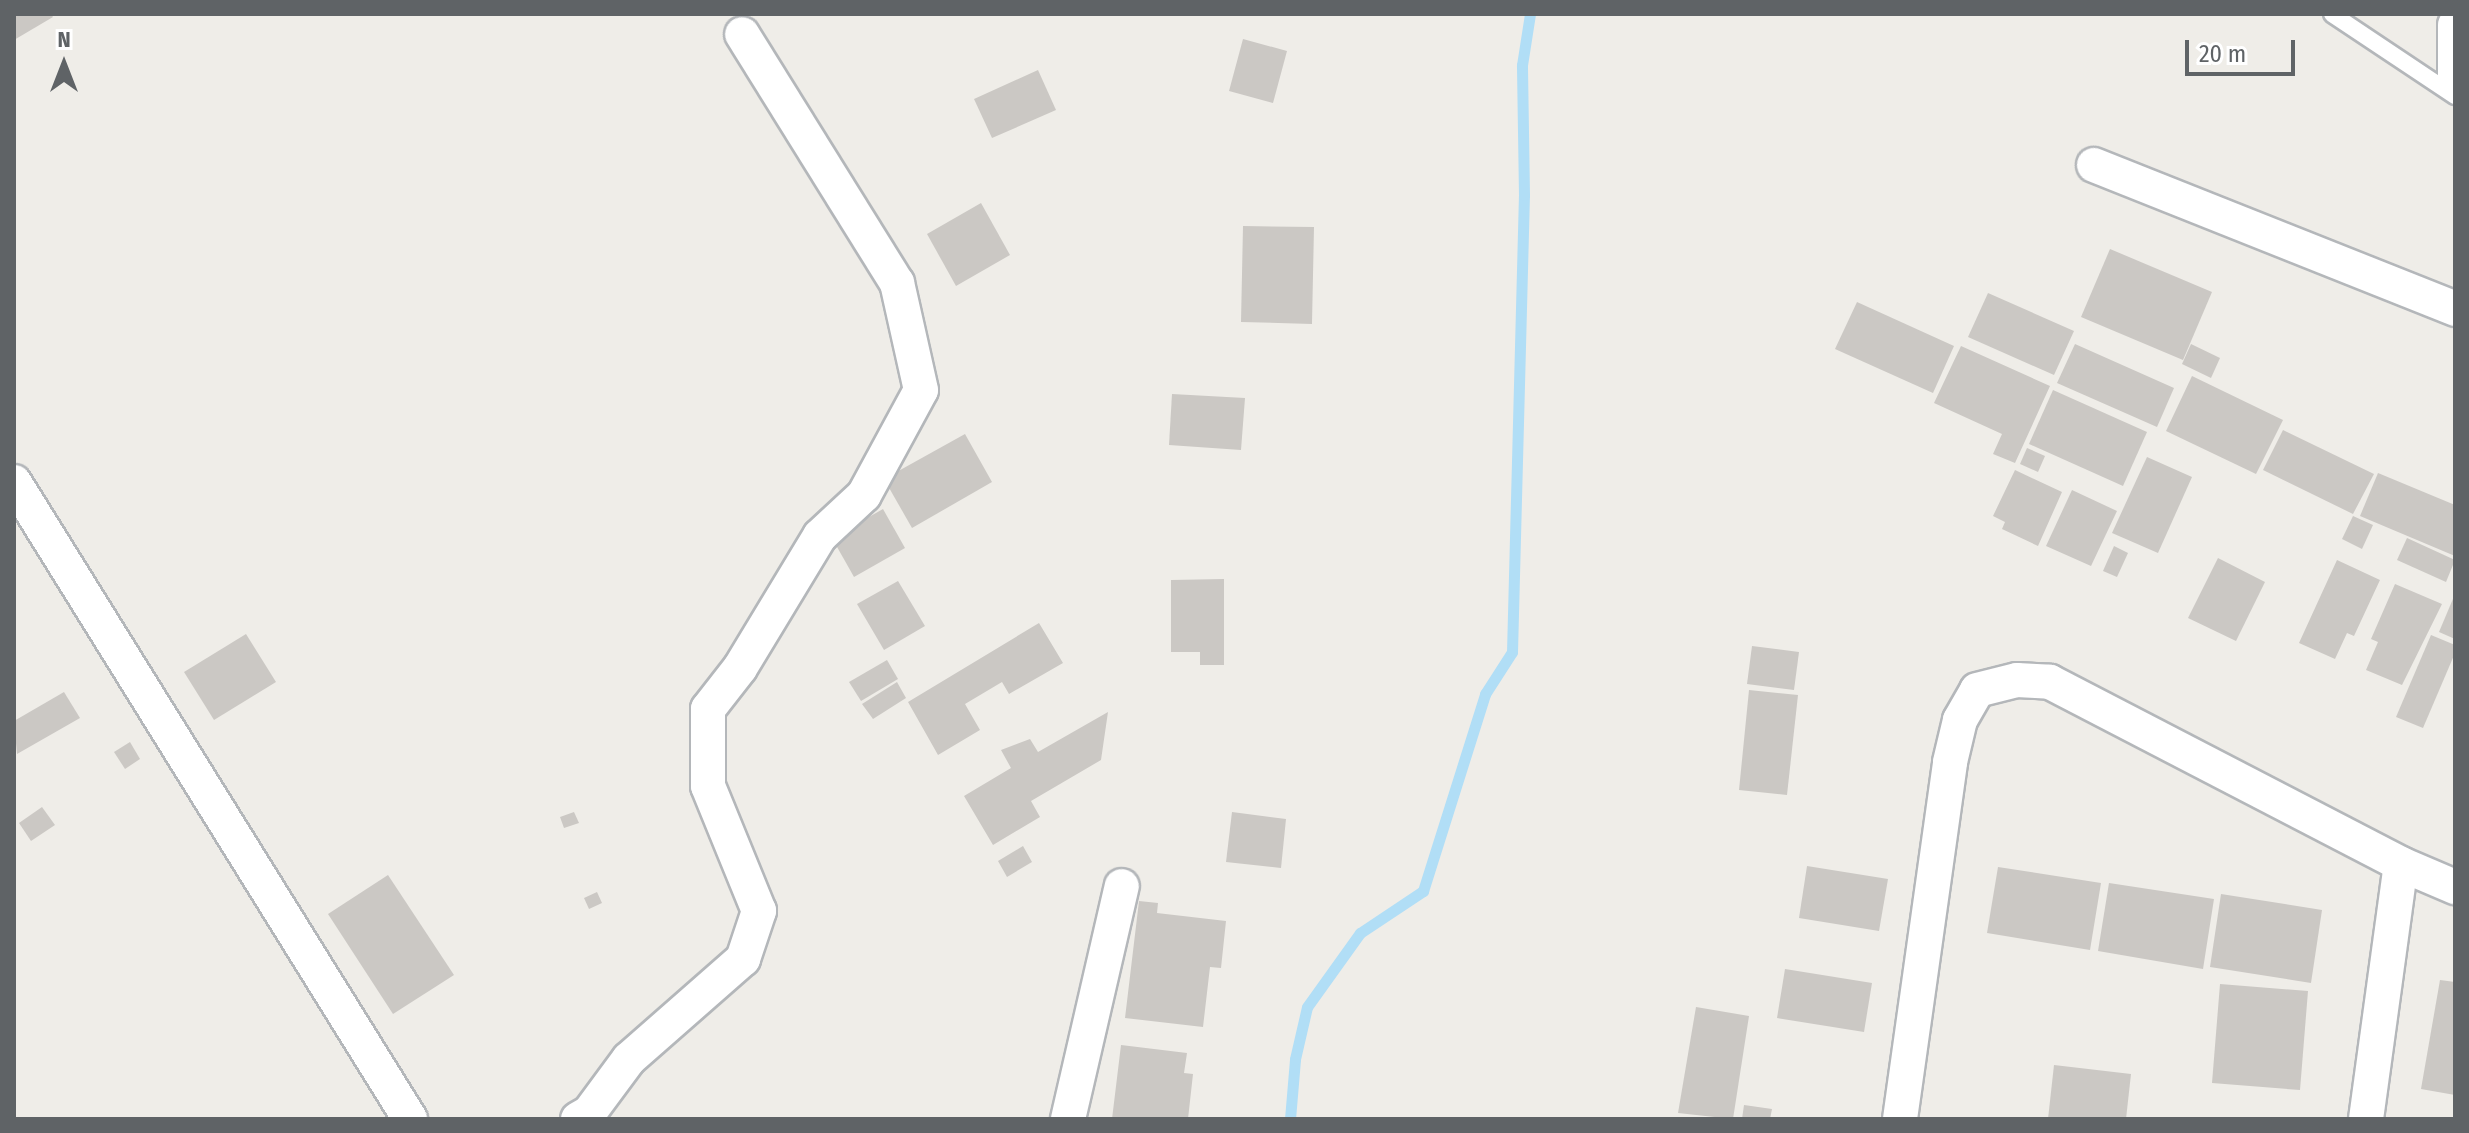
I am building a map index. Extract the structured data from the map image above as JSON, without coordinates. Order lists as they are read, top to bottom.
{
  "scale_bar": "20 m",
  "north": "top"
}
